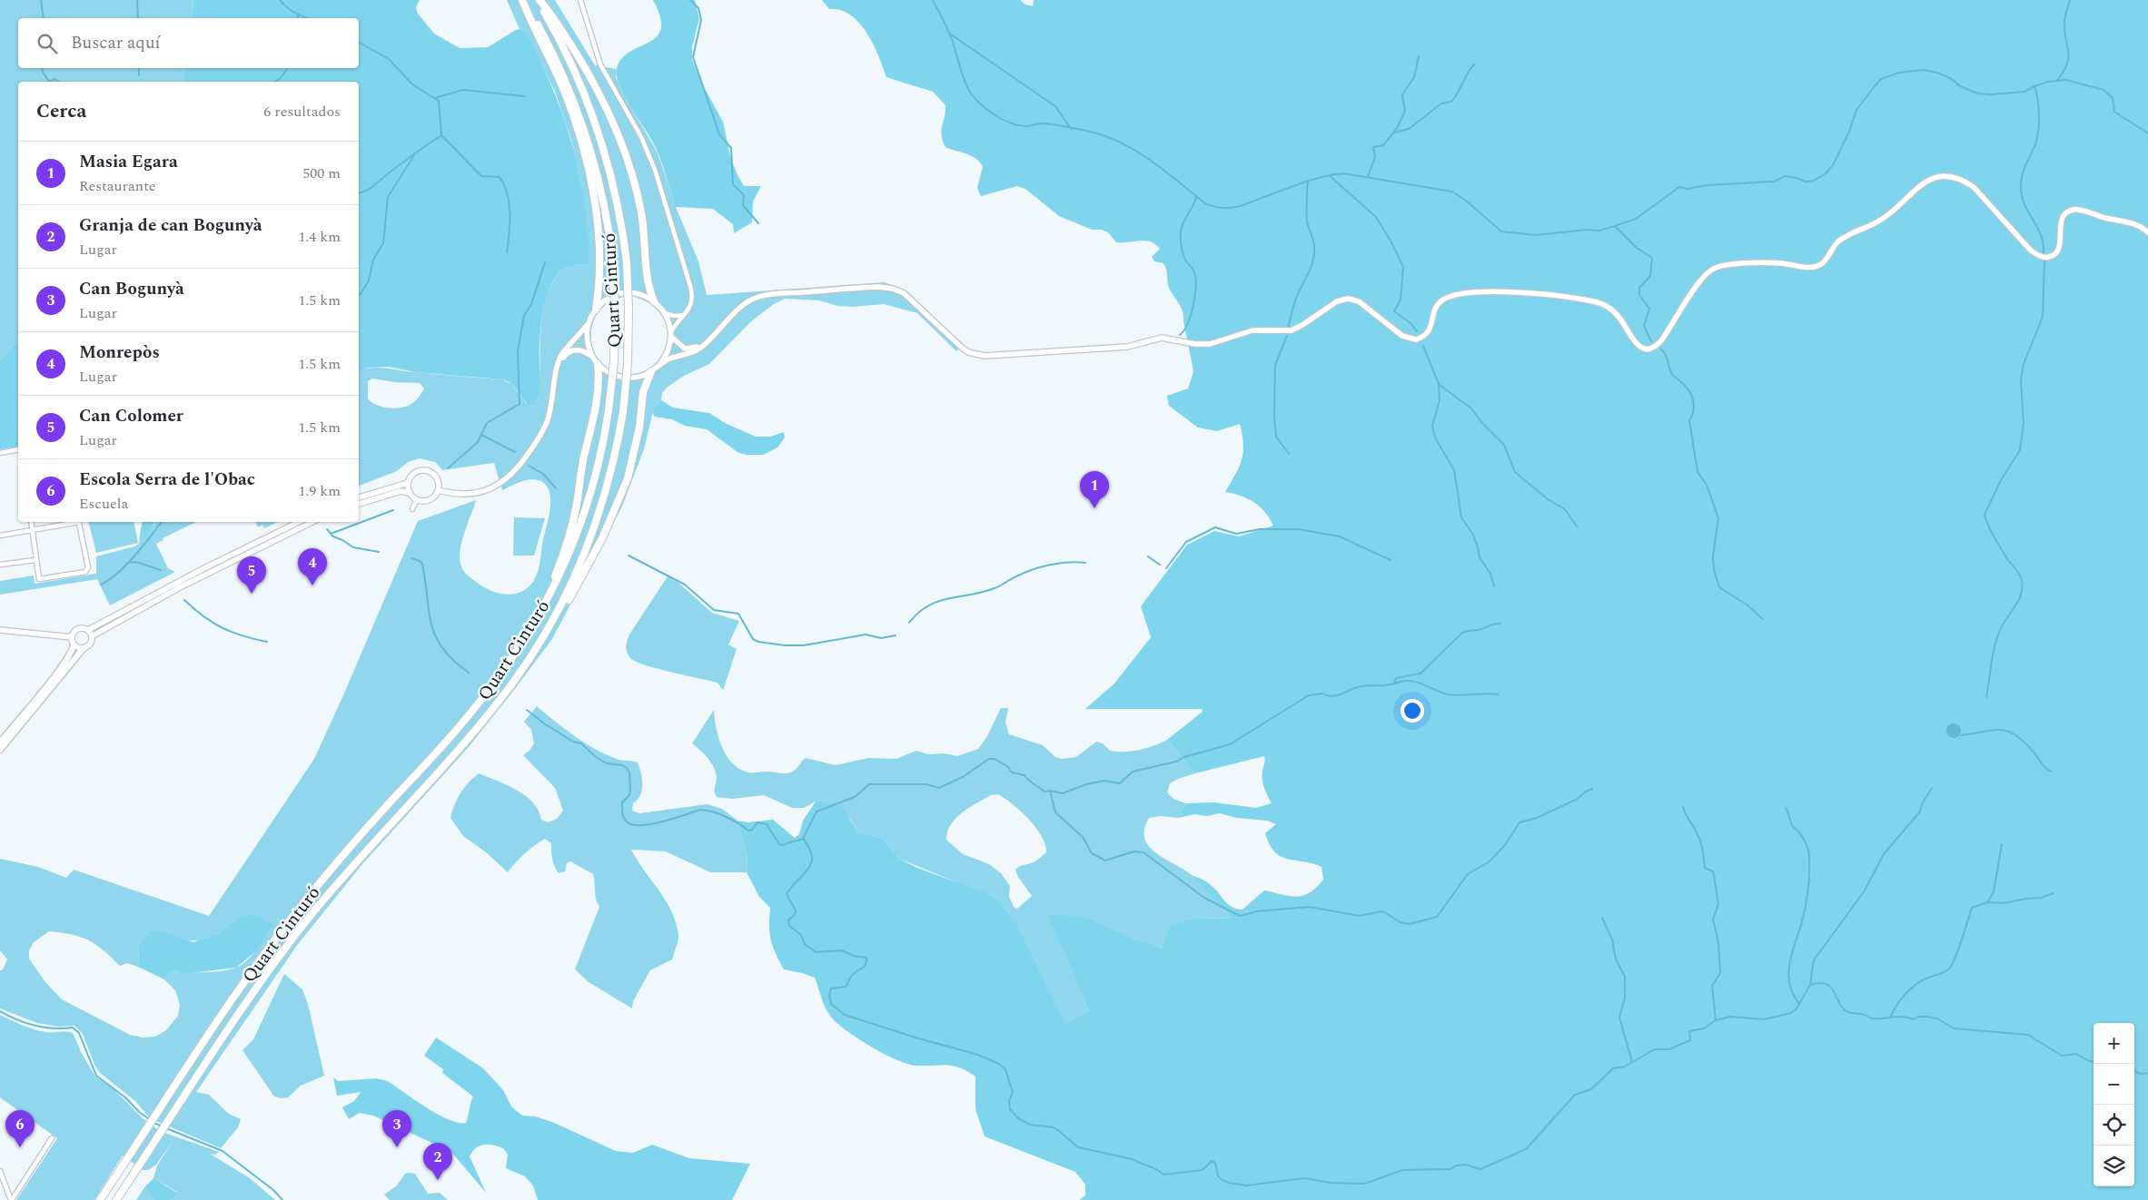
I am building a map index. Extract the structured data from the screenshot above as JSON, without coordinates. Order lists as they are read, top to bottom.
{
  "streets": {
    "highway": ["Quart Cinturó"]
  },
  "page": {
    "search": "Buscar aquí",
    "heading": ["Cerca", "6 resultados"],
    "list": [
      {
        "mark": "1",
        "name": "Masia Egara",
        "note": "Restaurante",
        "value": "500 m"
      },
      {
        "mark": "2",
        "name": "Granja de can Bogunyà",
        "note": "Lugar",
        "value": "1.4 km"
      },
      {
        "mark": "3",
        "name": "Can Bogunyà",
        "note": "Lugar",
        "value": "1.5 km"
      },
      {
        "mark": "4",
        "name": "Monrepòs",
        "note": "Lugar",
        "value": "1.5 km"
      },
      {
        "mark": "5",
        "name": "Can Colomer",
        "note": "Lugar",
        "value": "1.5 km"
      },
      {
        "mark": "6",
        "name": "Escola Serra de l'Obac",
        "note": "Escuela",
        "value": "1.9 km"
      }
    ],
    "pins": [
      "1",
      "4",
      "5",
      "3",
      "6",
      "2"
    ],
    "map_buttons": ["+", "−"]
  }
}
